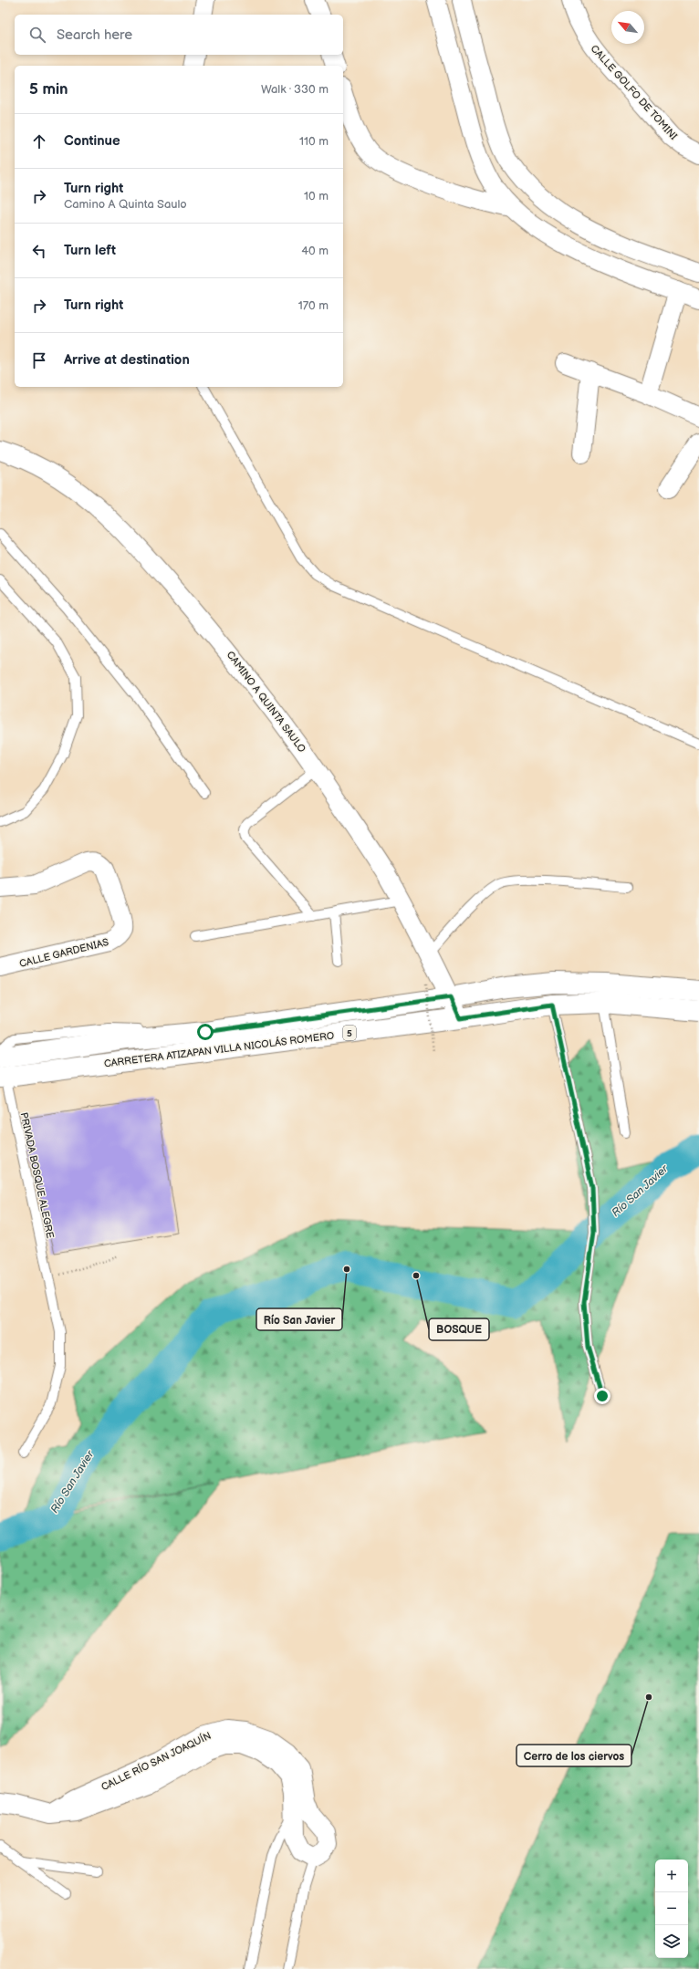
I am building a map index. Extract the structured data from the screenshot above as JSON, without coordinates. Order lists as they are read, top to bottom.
{
  "streets": {
    "main road": ["5", "CARRETERA ATIZAPAN VILLA NICOLÁS ROMERO"],
    "street": [
      "CALLE GOLFO DE TOMINI",
      "CAMINO A QUINTA SAULO",
      "CALLE GARDENIAS",
      "CALLE RÍO SAN JOAQUÍN"
    ],
    "lane": ["PRIVADA BOSQUE ALEGRE"]
  },
  "crossings": [
    ["CAMINO A QUINTA SAULO", "CARRETERA ATIZAPAN VILLA NICOLÁS ROMERO"],
    ["CARRETERA ATIZAPAN VILLA NICOLÁS ROMERO", "PRIVADA BOSQUE ALEGRE"]
  ],
  "water": ["Río San Javier"],
  "places": ["Río San Javier", "BOSQUE", "Cerro de los ciervos"],
  "north": "top left",
  "page": {
    "search": "Search here",
    "heading": ["5 min", "Walk · 330 m"],
    "list": [
      ["Continue", "110 m"],
      ["Turn right", "Camino A Quinta Saulo", "10 m"],
      ["Turn left", "40 m"],
      ["Turn right", "170 m"],
      "Arrive at destination"
    ],
    "map_buttons": ["+", "−"]
  }
}
